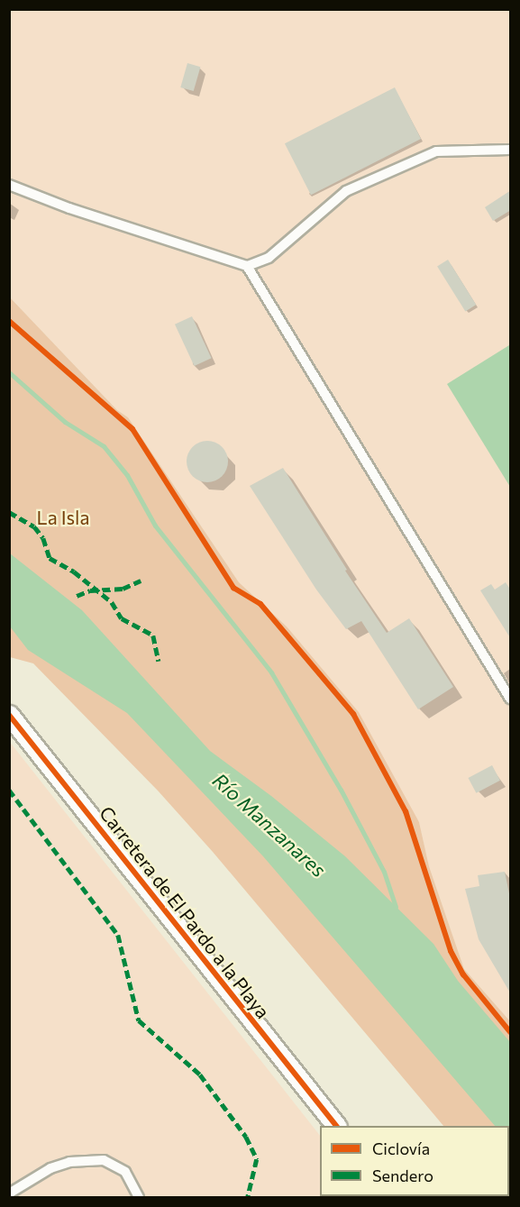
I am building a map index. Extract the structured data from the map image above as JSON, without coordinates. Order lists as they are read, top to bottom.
{
  "streets": {
    "street": ["Carretera de El Pardo a la Playa"]
  },
  "water": ["Río Manzanares"],
  "parks": ["La Isla"],
  "legend": ["Ciclovía", "Sendero"]
}
